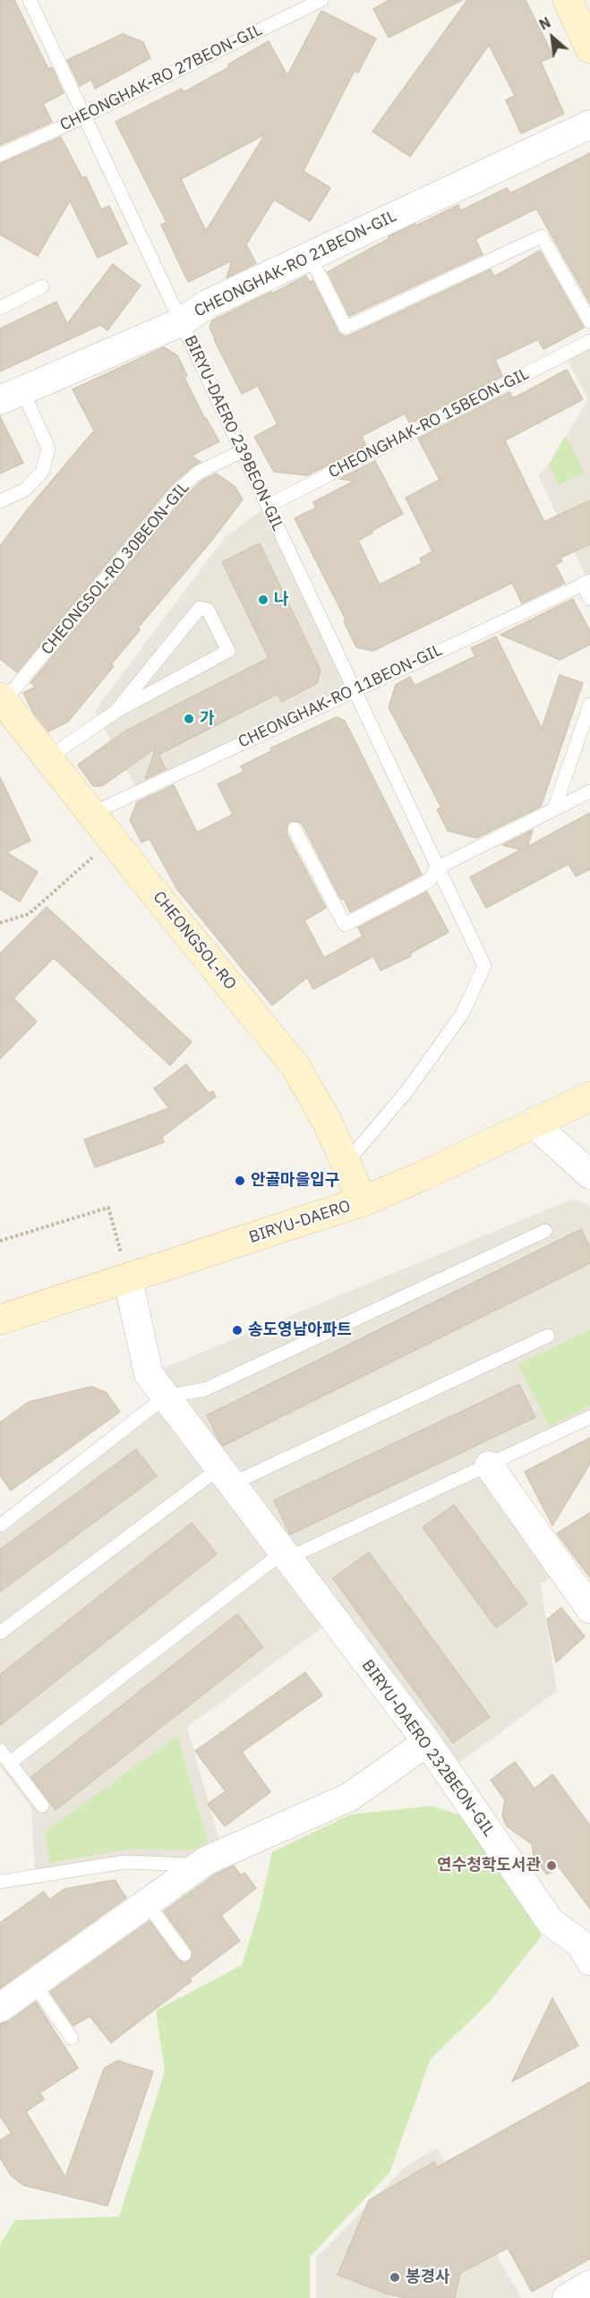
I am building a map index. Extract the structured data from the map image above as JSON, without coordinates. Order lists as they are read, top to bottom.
{
  "streets": {
    "street": [
      "CHEONGHAK-RO 21BEON-GIL",
      "CHEONGSOL-RO",
      "BIRYU-DAERO",
      "BIRYU-DAERO 232BEON-GIL"
    ],
    "lane": [
      "CHEONGHAK-RO 27BEON-GIL",
      "CHEONGHAK-RO 15BEON-GIL",
      "BIRYU-DAERO 239BEON-GIL",
      "CHEONGSOL-RO 30BEON-GIL",
      "CHEONGHAK-RO 11BEON-GIL"
    ]
  },
  "crossings": [
    ["CHEONGHAK-RO 27BEON-GIL", "BIRYU-DAERO 239BEON-GIL"],
    ["CHEONGHAK-RO 21BEON-GIL", "BIRYU-DAERO 239BEON-GIL"],
    ["CHEONGHAK-RO 15BEON-GIL", "BIRYU-DAERO 239BEON-GIL"],
    ["BIRYU-DAERO 239BEON-GIL", "CHEONGSOL-RO 30BEON-GIL"],
    ["BIRYU-DAERO 239BEON-GIL", "CHEONGHAK-RO 11BEON-GIL"],
    ["BIRYU-DAERO 239BEON-GIL", "CHEONGSOL-RO"],
    ["CHEONGSOL-RO 30BEON-GIL", "CHEONGSOL-RO"],
    ["CHEONGHAK-RO 11BEON-GIL", "CHEONGSOL-RO"],
    ["CHEONGSOL-RO", "BIRYU-DAERO"],
    ["BIRYU-DAERO", "BIRYU-DAERO 232BEON-GIL"]
  ],
  "places": [
    "나",
    "가",
    "안골마을입구",
    "송도영남아파트",
    "연수청학도서관",
    "봉경사"
  ],
  "north": "top left"
}
